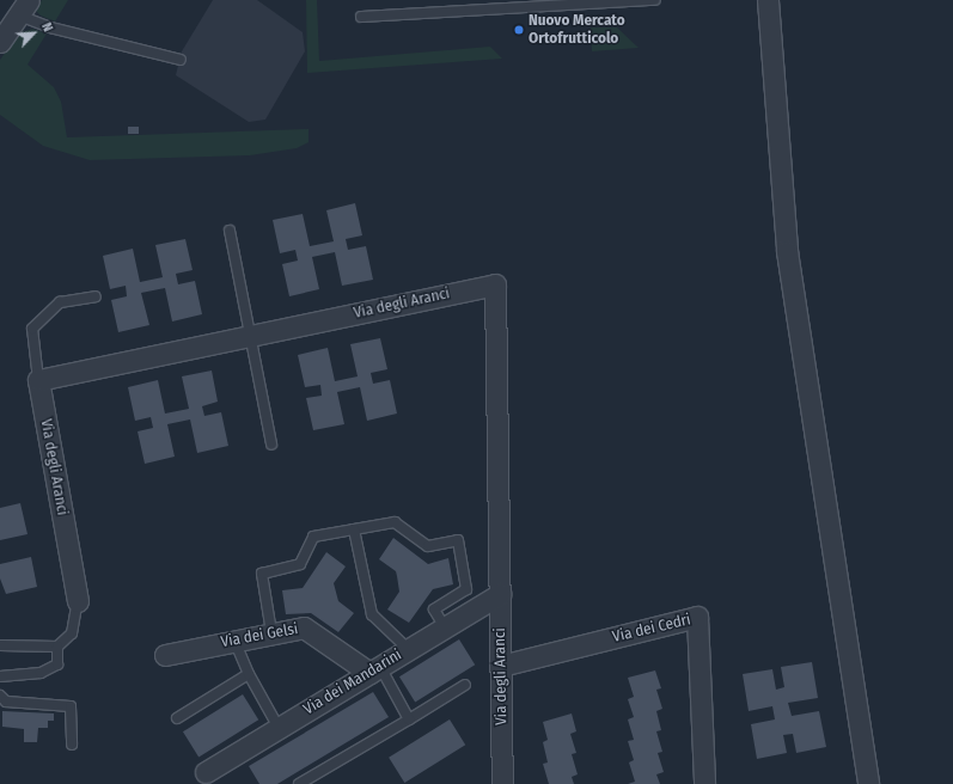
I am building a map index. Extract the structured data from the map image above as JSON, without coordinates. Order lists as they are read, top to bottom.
{
  "streets": {
    "street": [
      "Via degli Aranci",
      "Via dei Cedri",
      "Via dei Gelsi",
      "Via dei Mandarini"
    ]
  },
  "crossings": [
    ["Via degli Aranci", "Via dei Cedri"],
    ["Via degli Aranci", "Via dei Mandarini"],
    ["Via dei Gelsi", "Via dei Mandarini"]
  ],
  "places": ["Nuovo Mercato Ortofrutticolo"],
  "north": "top right"
}
